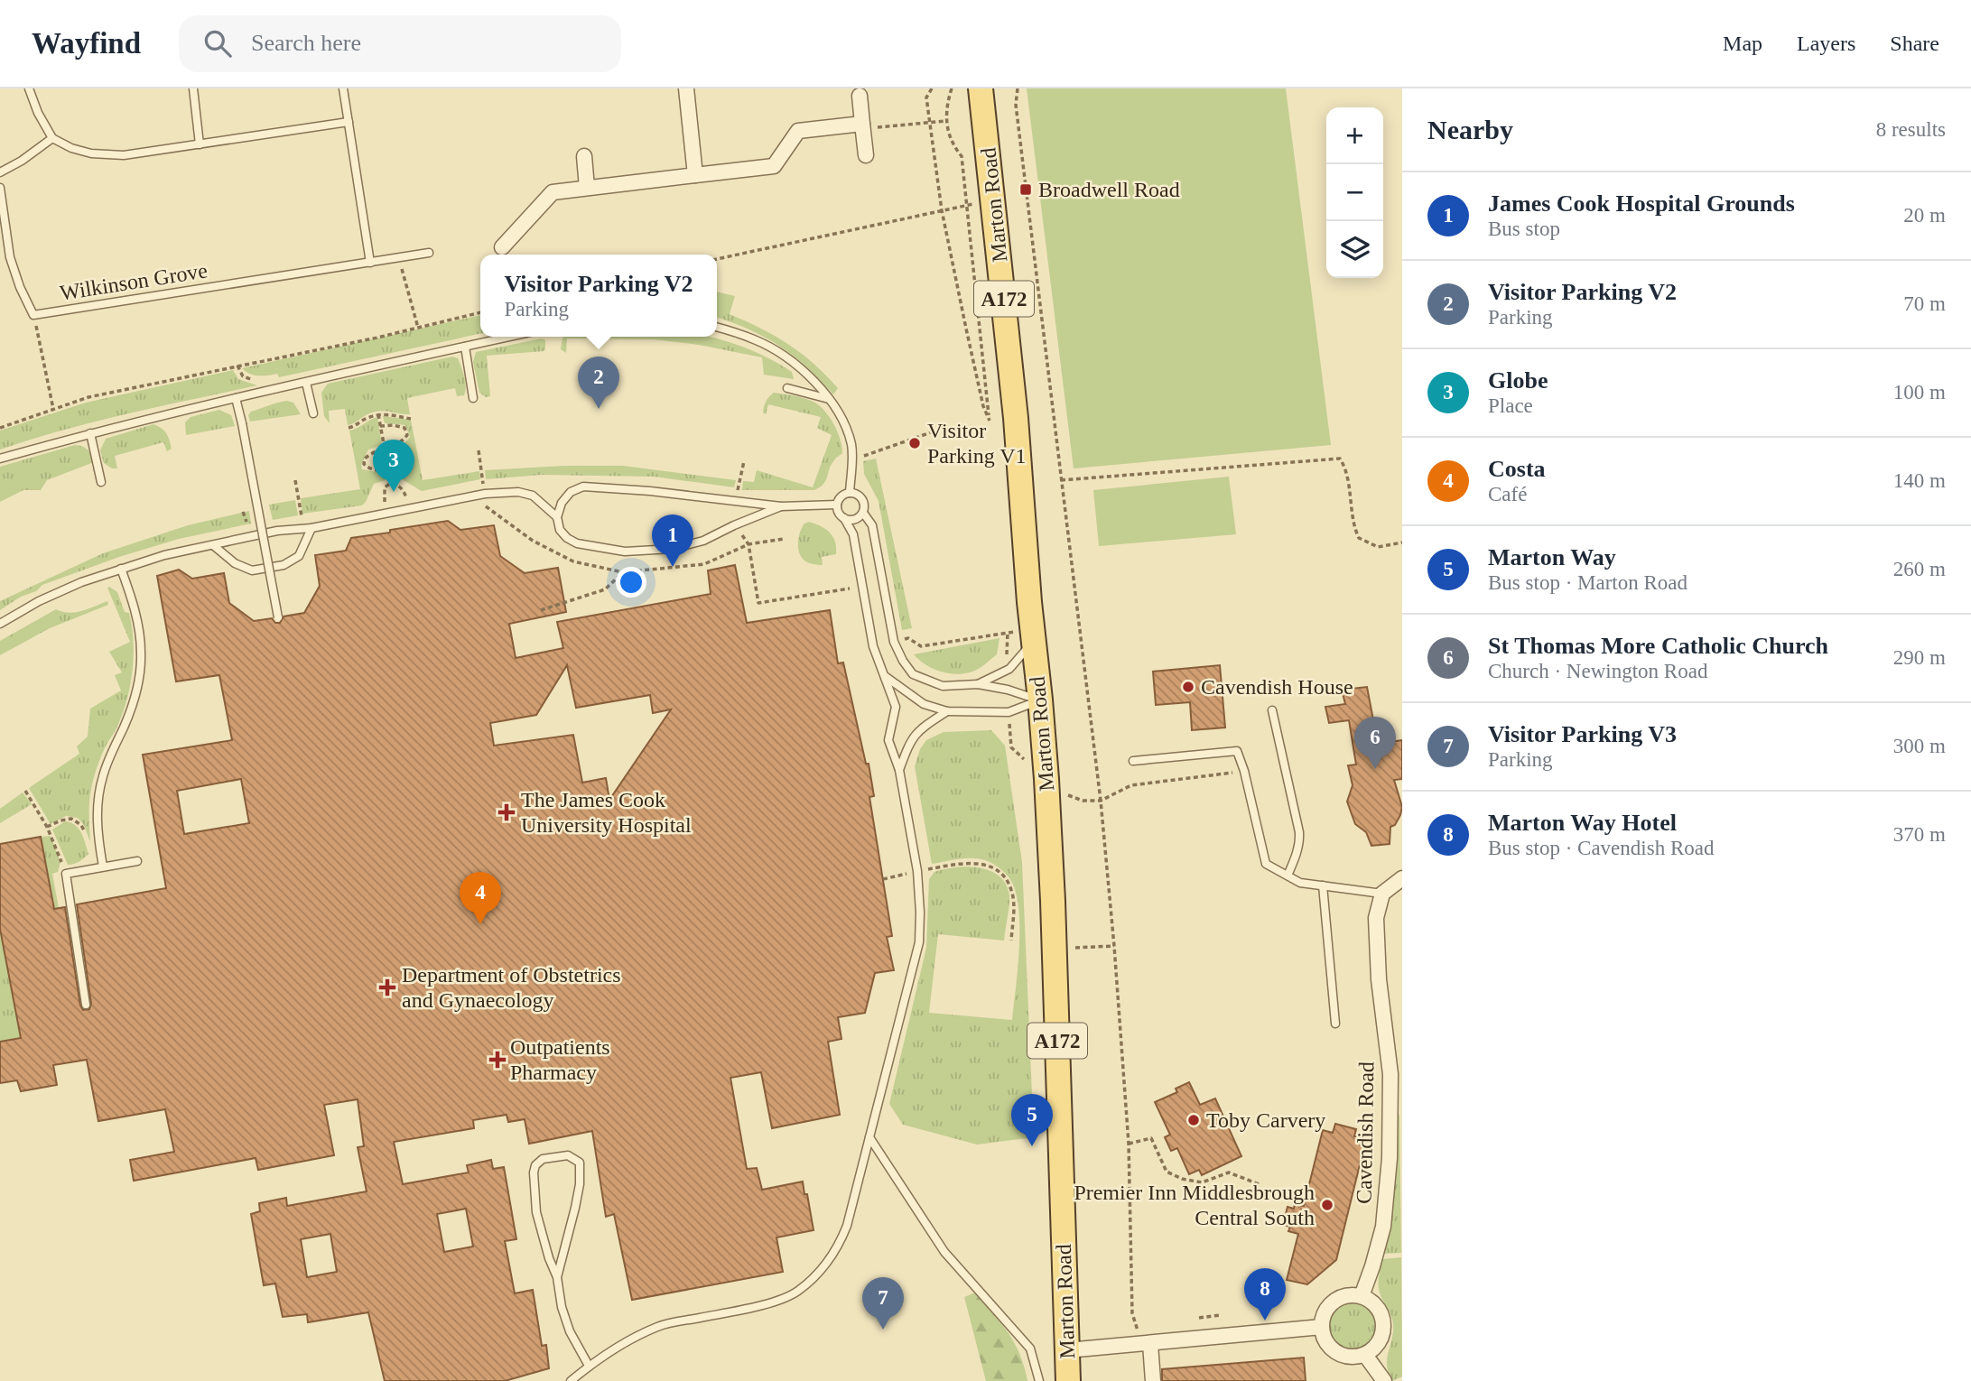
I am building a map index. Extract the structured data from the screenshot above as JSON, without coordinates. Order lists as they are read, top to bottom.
{
  "streets": {
    "main road": ["Marton Road", "A172"],
    "street": ["Cavendish Road"],
    "lane": ["Wilkinson Grove"]
  },
  "places": {
    "transit": ["Broadwell Road"],
    "other": [
      "Visitor Parking V1",
      "Cavendish House",
      "Toby Carvery",
      "Premier Inn Middlesbrough Central South"
    ],
    "health": ["The James Cook University Hospital", "Department of Obstetrics and Gynaecology", "Outpatients Pharmacy"]
  },
  "page": {
    "header": "Wayfind",
    "search": "Search here",
    "nav": ["Map", "Layers", "Share"],
    "heading": ["Nearby", "8 results"],
    "map_buttons": ["+", "−"],
    "list": [
      {
        "mark": "1",
        "name": "James Cook Hospital Grounds",
        "note": "Bus stop",
        "value": "20 m"
      },
      {
        "mark": "2",
        "name": "Visitor Parking V2",
        "note": "Parking",
        "value": "70 m"
      },
      {
        "mark": "3",
        "name": "Globe",
        "note": "Place",
        "value": "100 m"
      },
      {
        "mark": "4",
        "name": "Costa",
        "note": "Café",
        "value": "140 m"
      },
      {
        "mark": "5",
        "name": "Marton Way",
        "note": "Bus stop · Marton Road",
        "value": "260 m"
      },
      {
        "mark": "6",
        "name": "St Thomas More Catholic Church",
        "note": "Church · Newington Road",
        "value": "290 m"
      },
      {
        "mark": "7",
        "name": "Visitor Parking V3",
        "note": "Parking",
        "value": "300 m"
      },
      {
        "mark": "8",
        "name": "Marton Way Hotel",
        "note": "Bus stop · Cavendish Road",
        "value": "370 m"
      }
    ],
    "popup": ["Visitor Parking V2", "Parking"],
    "pins": [
      "2",
      "3",
      "1",
      "6",
      "4",
      "5",
      "8",
      "7"
    ]
  }
}
